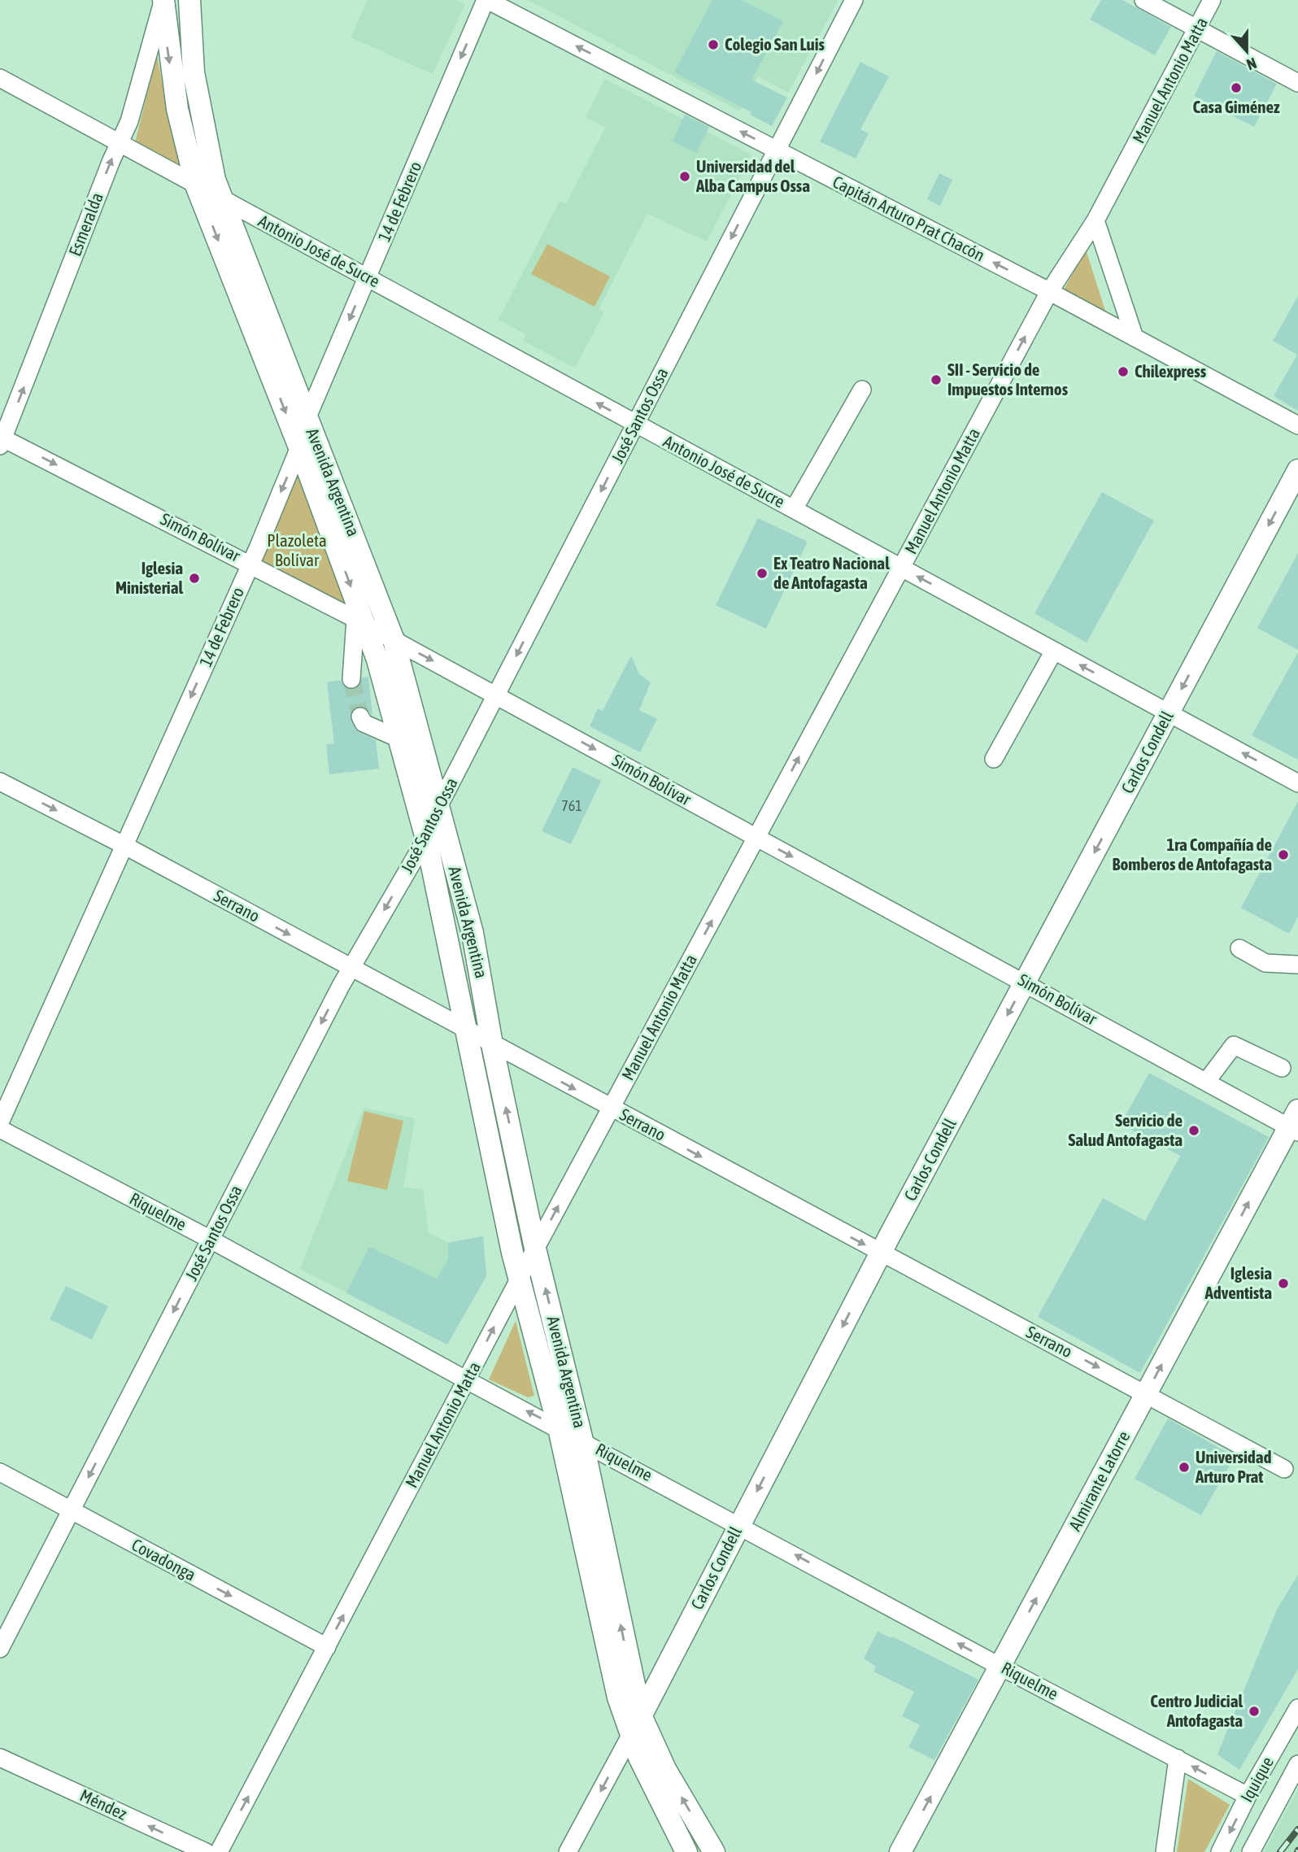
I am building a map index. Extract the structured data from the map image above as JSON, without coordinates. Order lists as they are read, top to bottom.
{
  "streets": {
    "main road": ["Avenida Argentina", "Carlos Condell", "Almirante Latorre"],
    "street": [
      "Manuel Antonio Matta",
      "14 de Febrero",
      "Capitán Arturo Prat Chacón",
      "Esmeralda",
      "Antonio José de Sucre",
      "José Santos Ossa",
      "Simón Bolívar",
      "Serrano",
      "Riquelme",
      "Covadonga",
      "Iquique",
      "Méndez"
    ]
  },
  "crossings": [
    ["Manuel Antonio Matta", "Capitán Arturo Prat Chacón"],
    ["Manuel Antonio Matta", "Antonio José de Sucre"],
    ["Manuel Antonio Matta", "Avenida Argentina"],
    ["Manuel Antonio Matta", "Simón Bolívar"],
    ["Manuel Antonio Matta", "Serrano"],
    ["Manuel Antonio Matta", "Riquelme"],
    ["Manuel Antonio Matta", "Covadonga"],
    ["14 de Febrero", "Capitán Arturo Prat Chacón"],
    ["14 de Febrero", "Antonio José de Sucre"],
    ["14 de Febrero", "Avenida Argentina"],
    ["14 de Febrero", "Simón Bolívar"],
    ["14 de Febrero", "Serrano"],
    ["Capitán Arturo Prat Chacón", "José Santos Ossa"],
    ["Esmeralda", "Antonio José de Sucre"],
    ["Esmeralda", "Avenida Argentina"],
    ["Esmeralda", "Simón Bolívar"],
    ["Antonio José de Sucre", "José Santos Ossa"],
    ["Antonio José de Sucre", "Avenida Argentina"],
    ["Antonio José de Sucre", "Carlos Condell"],
    ["José Santos Ossa", "Avenida Argentina"],
    ["José Santos Ossa", "Simón Bolívar"],
    ["José Santos Ossa", "Serrano"],
    ["José Santos Ossa", "Riquelme"],
    ["José Santos Ossa", "Covadonga"],
    ["Avenida Argentina", "Simón Bolívar"],
    ["Avenida Argentina", "Carlos Condell"],
    ["Avenida Argentina", "Serrano"],
    ["Avenida Argentina", "Riquelme"],
    ["Simón Bolívar", "Carlos Condell"],
    ["Simón Bolívar", "Almirante Latorre"],
    ["Carlos Condell", "Serrano"],
    ["Carlos Condell", "Riquelme"],
    ["Serrano", "Almirante Latorre"],
    ["Riquelme", "Almirante Latorre"],
    ["Riquelme", "Iquique"]
  ],
  "one_way": [
    "Manuel Antonio Matta",
    "14 de Febrero",
    "Capitán Arturo Prat Chacón",
    "Esmeralda",
    "Antonio José de Sucre",
    "José Santos Ossa",
    "Simón Bolívar",
    "Carlos Condell",
    "Serrano",
    "Almirante Latorre",
    "Covadonga",
    "Méndez"
  ],
  "parks": ["Plazoleta Bolívar"],
  "places": [
    "Colegio San Luis",
    "Casa Giménez",
    "Universidad del Alba Campus Ossa",
    "Chilexpress",
    "SII - Servicio de Impuestos Internos",
    "Ex Teatro Nacional de Antofagasta",
    "Iglesia Ministerial",
    "1ra Compañía de Bomberos de Antofagasta",
    "Servicio de Salud Antofagasta",
    "Iglesia Adventista",
    "Universidad Arturo Prat",
    "Centro Judicial Antofagasta"
  ],
  "house_numbers": ["761"],
  "north": "bottom"
}
